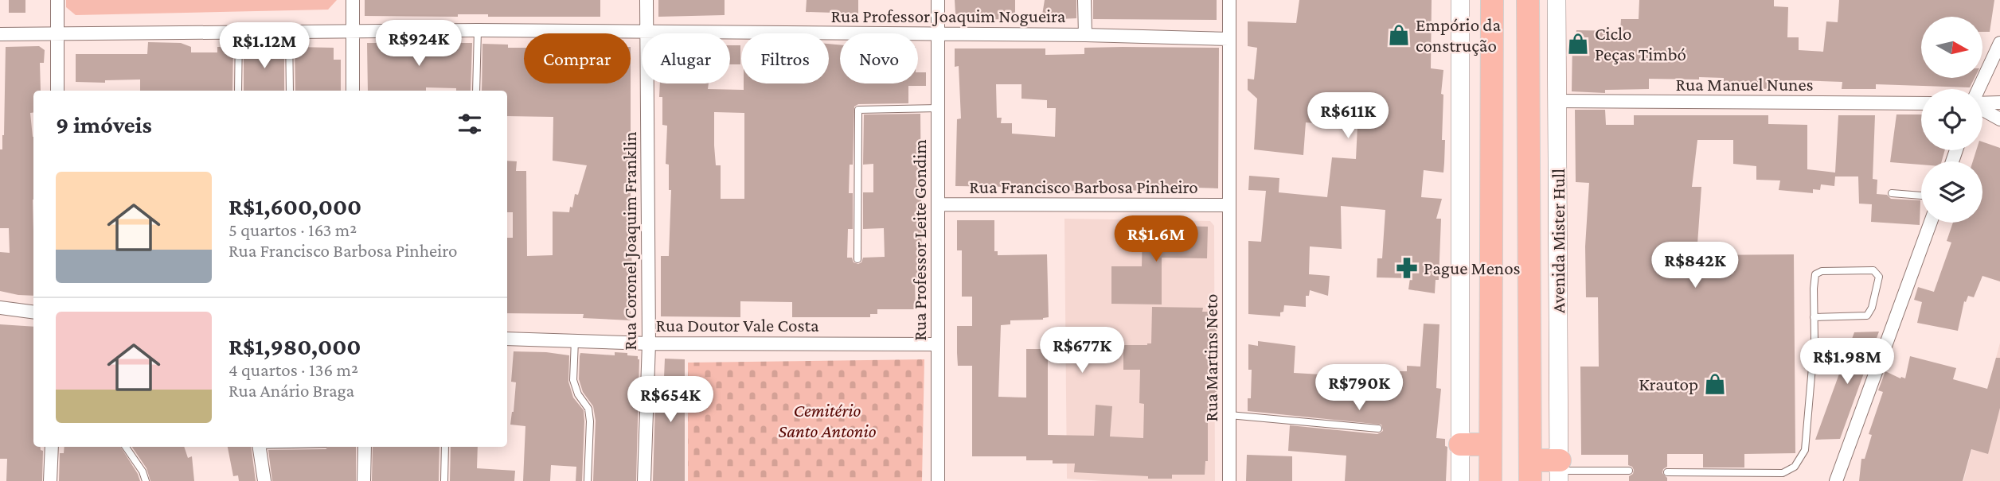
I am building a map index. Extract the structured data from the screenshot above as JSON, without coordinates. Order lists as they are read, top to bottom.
{
  "streets": {
    "highway": ["Avenida Mister Hull"],
    "street": [
      "Rua Professor Joaquim Nogueira",
      "Rua Manuel Nunes",
      "Rua Francisco Barbosa Pinheiro",
      "Rua Professor Leite Gondim",
      "Rua Coronel Joaquim Franklin",
      "Rua Doutor Vale Costa",
      "Rua Martins Neto"
    ]
  },
  "crossings": [
    ["Rua Professor Joaquim Nogueira", "Rua Professor Leite Gondim"],
    ["Rua Professor Joaquim Nogueira", "Rua Coronel Joaquim Franklin"],
    ["Rua Professor Joaquim Nogueira", "Rua Martins Neto"],
    ["Rua Manuel Nunes", "Avenida Mister Hull"],
    ["Rua Francisco Barbosa Pinheiro", "Rua Professor Leite Gondim"],
    ["Rua Francisco Barbosa Pinheiro", "Rua Martins Neto"],
    ["Rua Professor Leite Gondim", "Rua Doutor Vale Costa"],
    ["Rua Coronel Joaquim Franklin", "Rua Doutor Vale Costa"]
  ],
  "parks": ["Cemitério Santo Antonio"],
  "places": {
    "shop": ["Empório da construção", "Ciclo Peças Timbó", "Krautop"],
    "pharmacy": ["Pague Menos"]
  },
  "north": "right",
  "page": {
    "price": [
      "R$924K",
      "R$1.12M",
      "R$611K",
      "R$1.6M",
      "R$842K",
      "R$677K",
      "R$1.98M",
      "R$790K",
      "R$654K"
    ],
    "chip": [
      "Comprar",
      "Alugar",
      "Filtros",
      "Novo"
    ],
    "heading": "9 imóveis",
    "list": [
      {
        "name": "R$1,600,000",
        "note": "5 quartos · 163 m² · Rua Francisco Barbosa Pinheiro"
      },
      {
        "name": "R$1,980,000",
        "note": "4 quartos · 136 m² · Rua Anário Braga"
      }
    ]
  }
}
